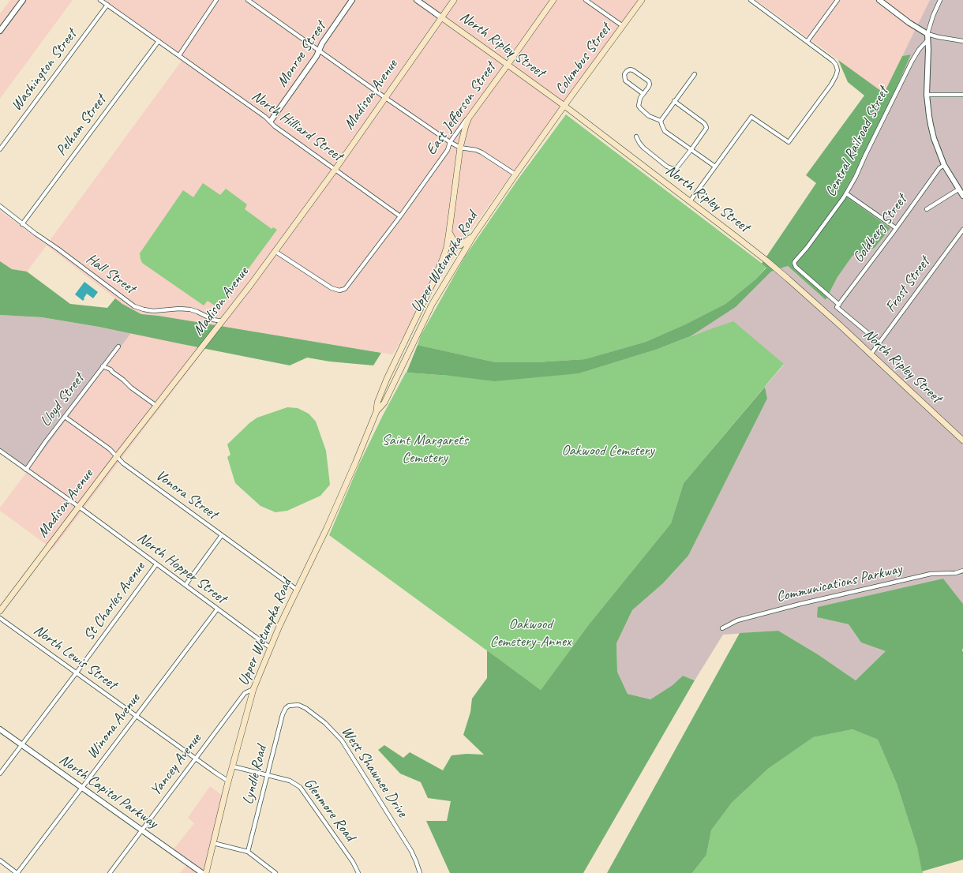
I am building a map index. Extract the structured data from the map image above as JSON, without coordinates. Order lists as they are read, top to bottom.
{
  "streets": {
    "main road": [
      "North Ripley Street",
      "Columbus Street",
      "Madison Avenue",
      "East Jefferson Street",
      "Upper Wetumpka Road"
    ],
    "street": [
      "Monroe Street",
      "Washington Street",
      "Pelham Street",
      "North Hilliard Street",
      "Central Railroad Street",
      "Goldberg Street",
      "Hall Street",
      "Frost Street",
      "Lloyd Street",
      "Vonora Street",
      "North Hopper Street",
      "Communications Parkway",
      "St Charles Avenue",
      "North Lewis Street",
      "Winona Avenue",
      "Yancey Avenue",
      "West Shawnee Drive",
      "Lyndle Road",
      "North Capitol Parkway",
      "Glenmore Road"
    ]
  },
  "crossings": [
    ["North Ripley Street", "Columbus Street"],
    ["North Ripley Street", "Madison Avenue"],
    ["North Ripley Street", "East Jefferson Street"],
    ["North Ripley Street", "Frost Street"],
    ["Monroe Street", "North Hilliard Street"],
    ["Columbus Street", "Upper Wetumpka Road"],
    ["Washington Street", "North Hilliard Street"],
    ["Madison Avenue", "East Jefferson Street"],
    ["Madison Avenue", "North Hilliard Street"],
    ["Madison Avenue", "Hall Street"],
    ["Madison Avenue", "Vonora Street"],
    ["Madison Avenue", "North Hopper Street"],
    ["East Jefferson Street", "North Hilliard Street"],
    ["East Jefferson Street", "Upper Wetumpka Road"],
    ["Pelham Street", "North Hilliard Street"],
    ["Pelham Street", "Hall Street"],
    ["Central Railroad Street", "Goldberg Street"],
    ["Upper Wetumpka Road", "Vonora Street"],
    ["Upper Wetumpka Road", "North Hopper Street"],
    ["Upper Wetumpka Road", "North Lewis Street"],
    ["Upper Wetumpka Road", "Yancey Avenue"],
    ["Upper Wetumpka Road", "Glenmore Road"],
    ["Lloyd Street", "Vonora Street"],
    ["Lloyd Street", "North Hopper Street"],
    ["North Hopper Street", "St Charles Avenue"],
    ["North Hopper Street", "Winona Avenue"],
    ["St Charles Avenue", "North Lewis Street"],
    ["St Charles Avenue", "North Capitol Parkway"],
    ["North Lewis Street", "Winona Avenue"],
    ["North Lewis Street", "Yancey Avenue"],
    ["Winona Avenue", "North Capitol Parkway"],
    ["Yancey Avenue", "North Capitol Parkway"],
    ["West Shawnee Drive", "Lyndle Road"],
    ["Lyndle Road", "Glenmore Road"]
  ],
  "parks": ["Saint Margarets Cemetery", "Oakwood Cemetery", "Oakwood Cemetery-Annex"]
}
